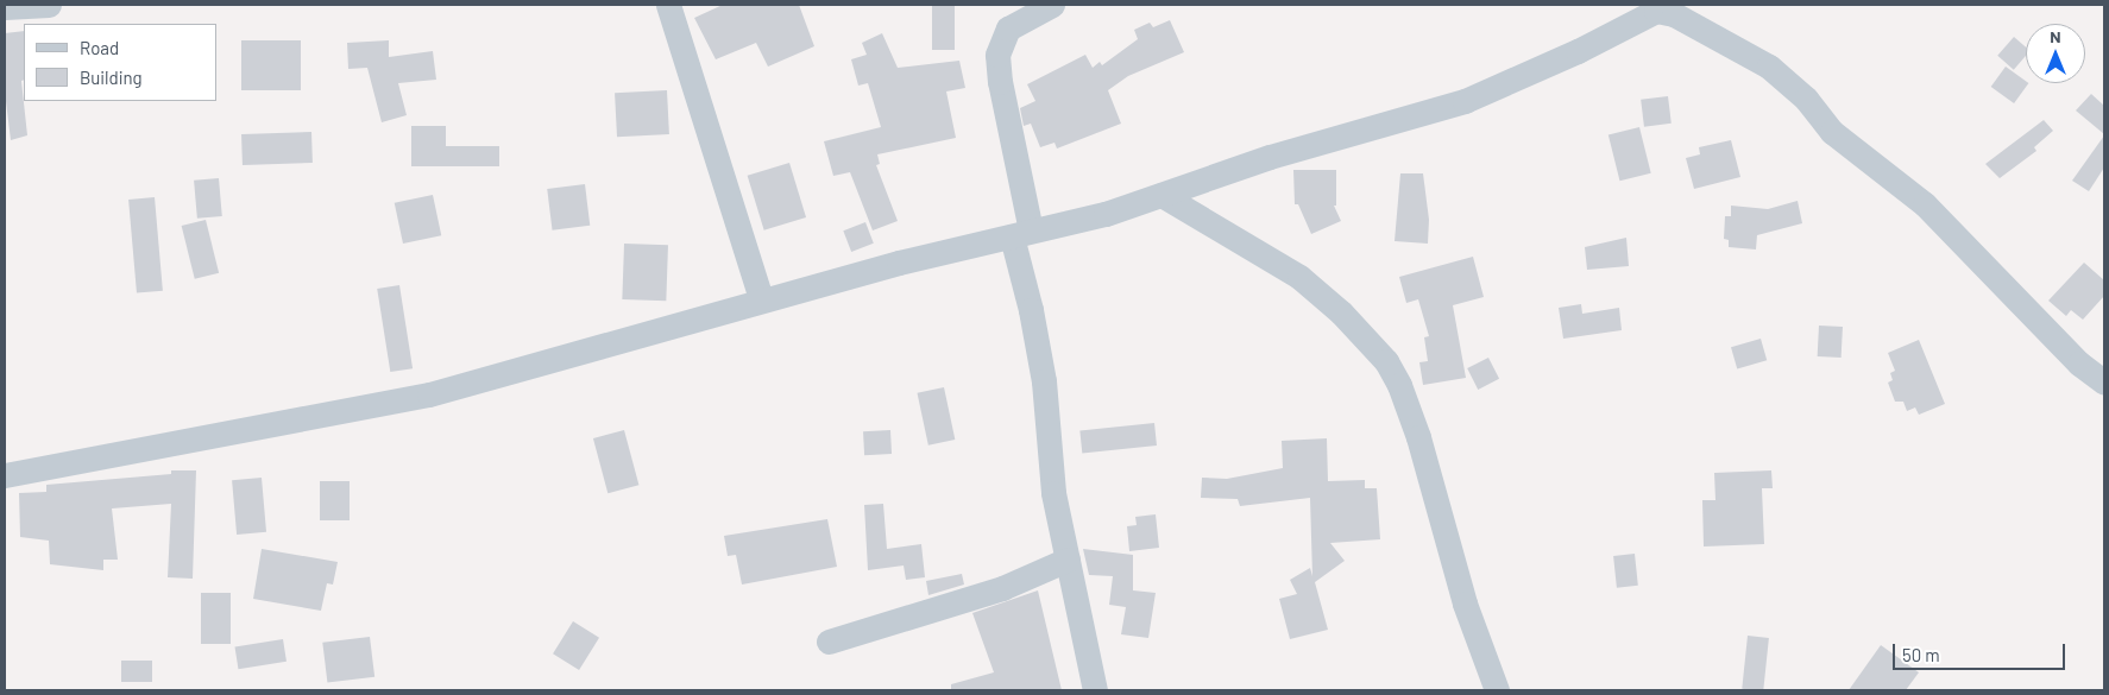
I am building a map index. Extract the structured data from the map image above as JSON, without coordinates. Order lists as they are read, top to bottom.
{
  "legend": ["Road", "Building"],
  "scale_bar": "50 m",
  "north": "top"
}
